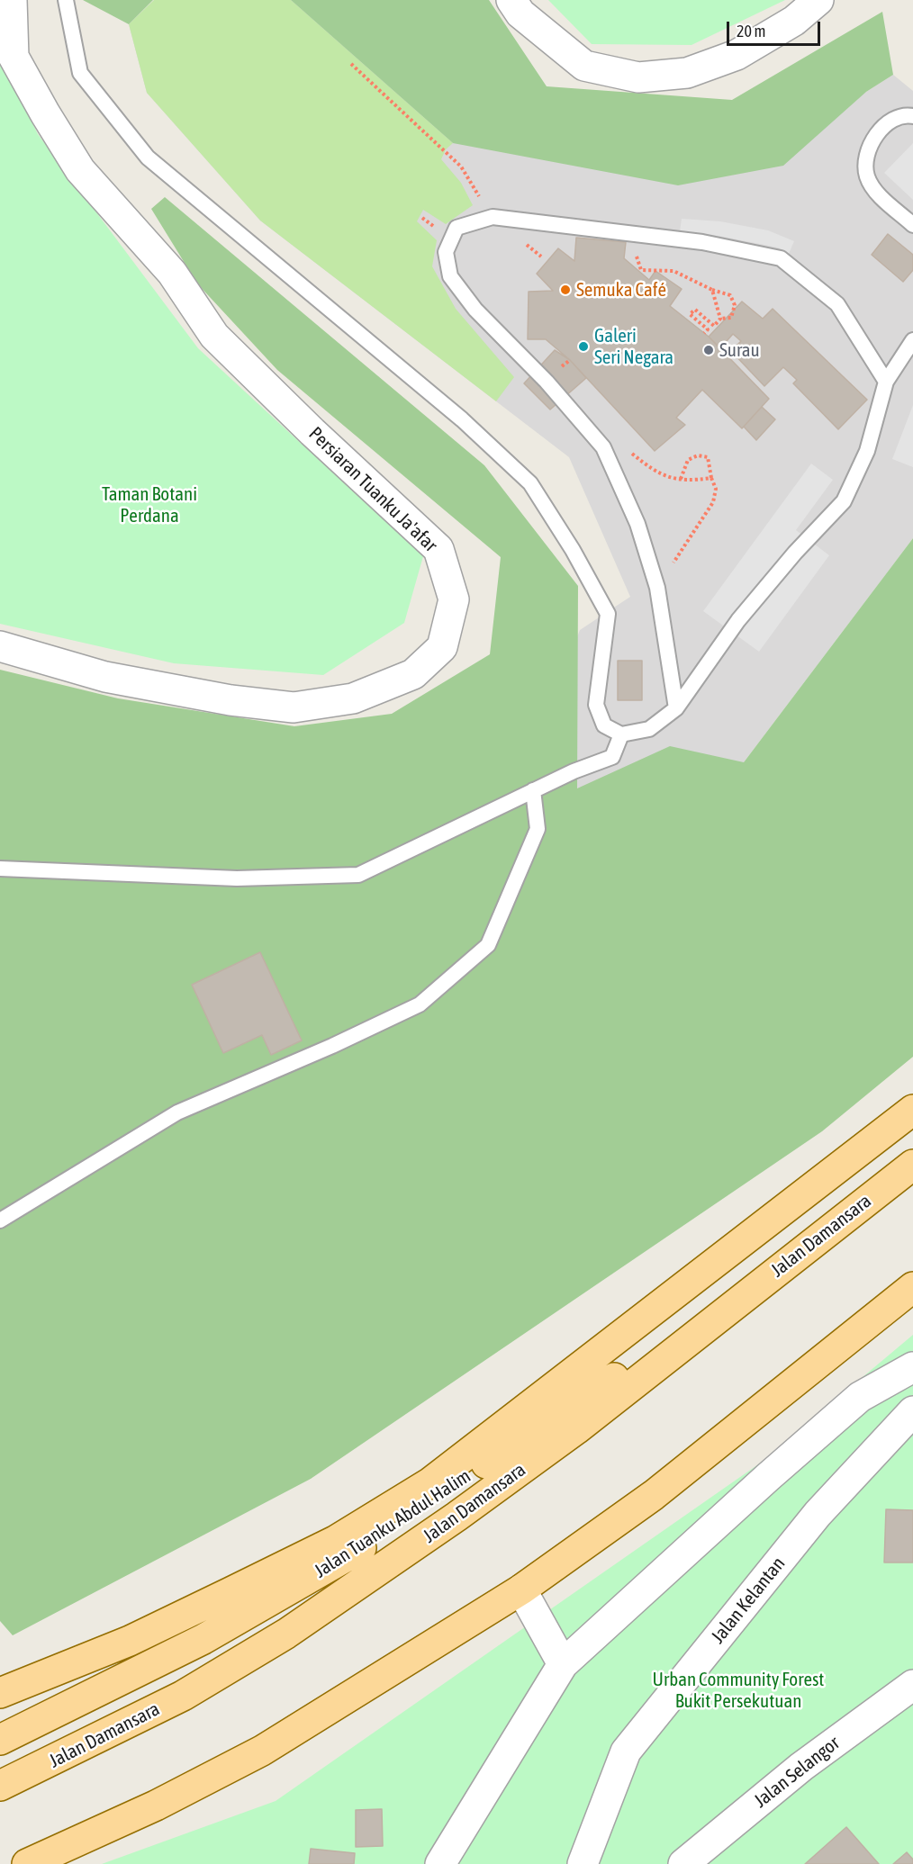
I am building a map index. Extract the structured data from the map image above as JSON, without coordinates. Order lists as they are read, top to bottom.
{
  "streets": {
    "main road": ["Jalan Damansara", "Jalan Tuanku Abdul Halim"],
    "street": ["Persiaran Tuanku Ja'afar", "Jalan Kelantan", "Jalan Selangor"]
  },
  "crossings": [
    ["Jalan Damansara", "Jalan Tuanku Abdul Halim"]
  ],
  "parks": ["Taman Botani Perdana", "Urban Community Forest Bukit Persekutuan"],
  "places": ["Semuka Café", "Galeri Seri Negara", "Surau"],
  "scale_bar": "20 m"
}
